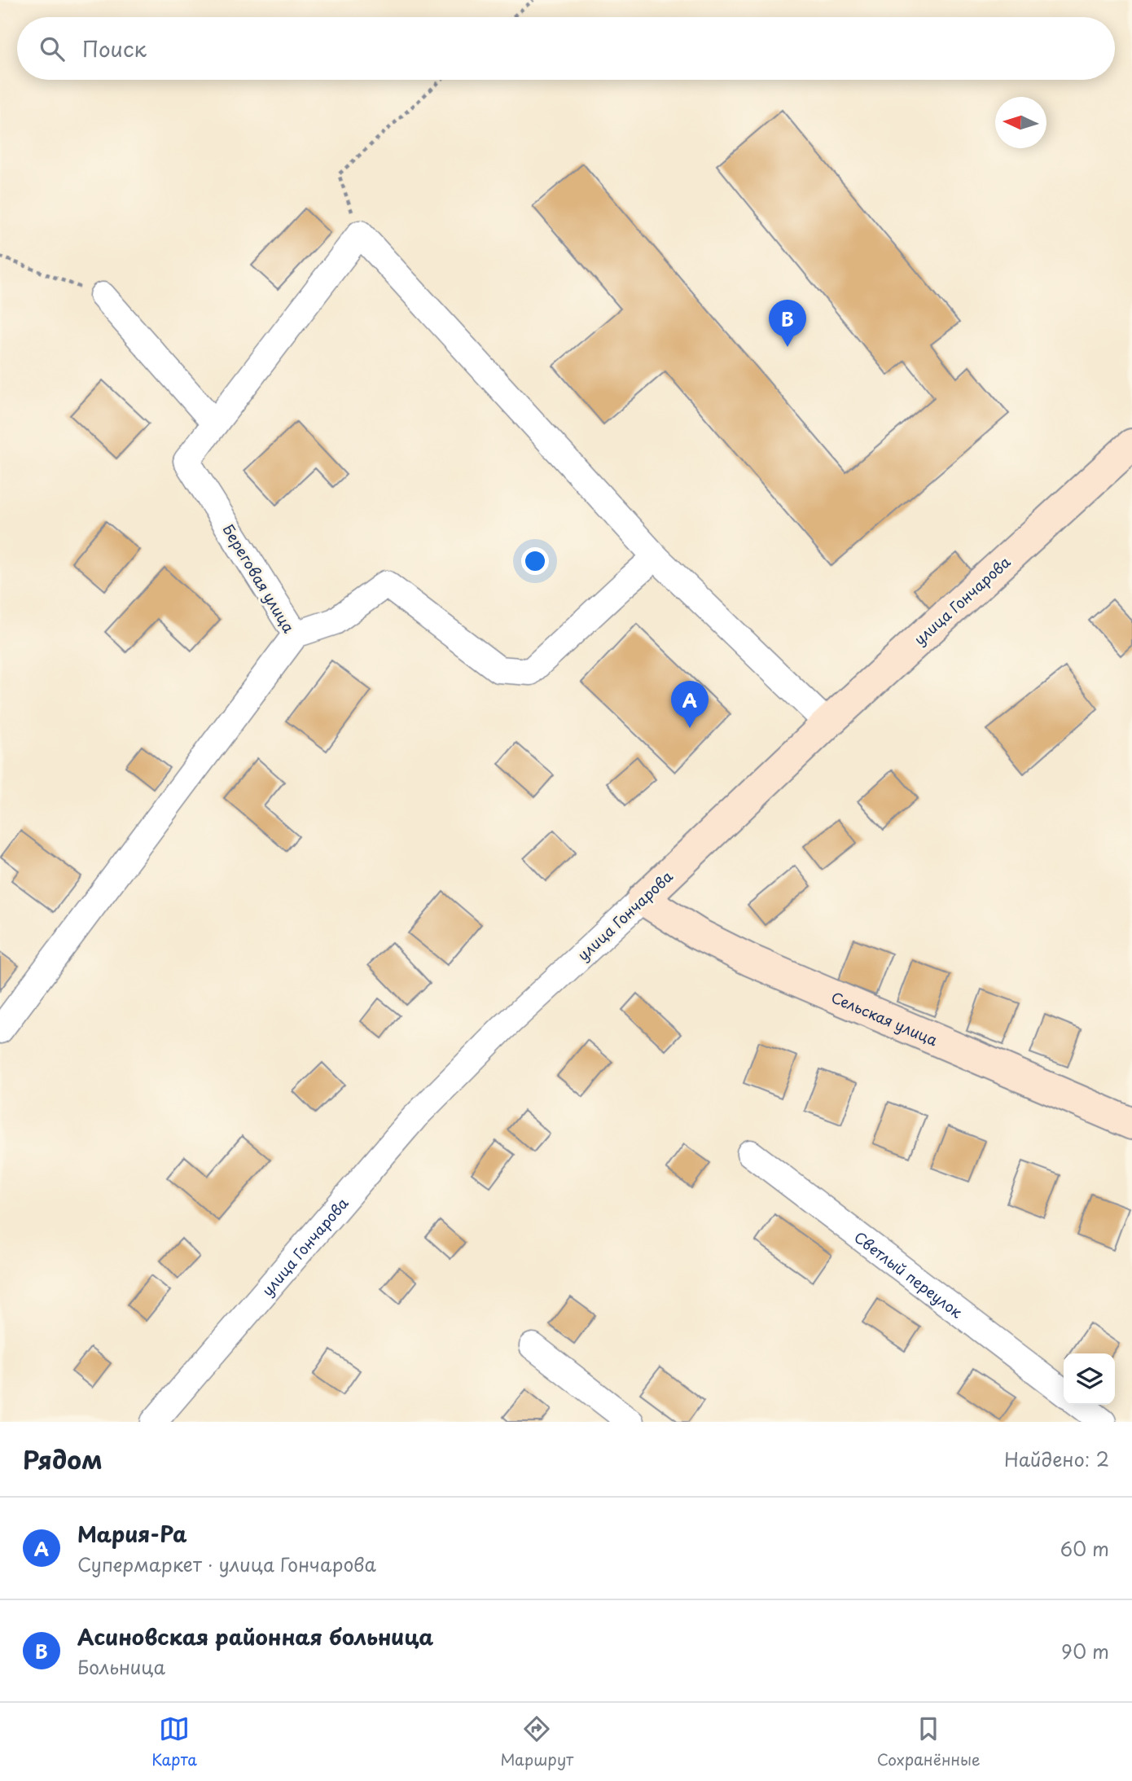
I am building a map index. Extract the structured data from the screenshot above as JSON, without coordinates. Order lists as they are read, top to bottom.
{
  "streets": {
    "street": [
      "Береговая улица",
      "улица Гончарова",
      "Сельская улица",
      "Светлый переулок"
    ]
  },
  "crossings": [
    ["улица Гончарова", "Сельская улица"]
  ],
  "north": "left",
  "page": {
    "search": "Поиск",
    "pins": ["B", "A"],
    "heading": ["Рядом", "Найдено: 2"],
    "list": [
      {
        "mark": "A",
        "name": "Мария-Ра",
        "note": "Супермаркет · улица Гончарова",
        "value": "60 m"
      },
      {
        "mark": "B",
        "name": "Асиновская районная больница",
        "note": "Больница",
        "value": "90 m"
      }
    ],
    "nav": ["Карта", "Маршрут", "Сохранённые"]
  }
}
